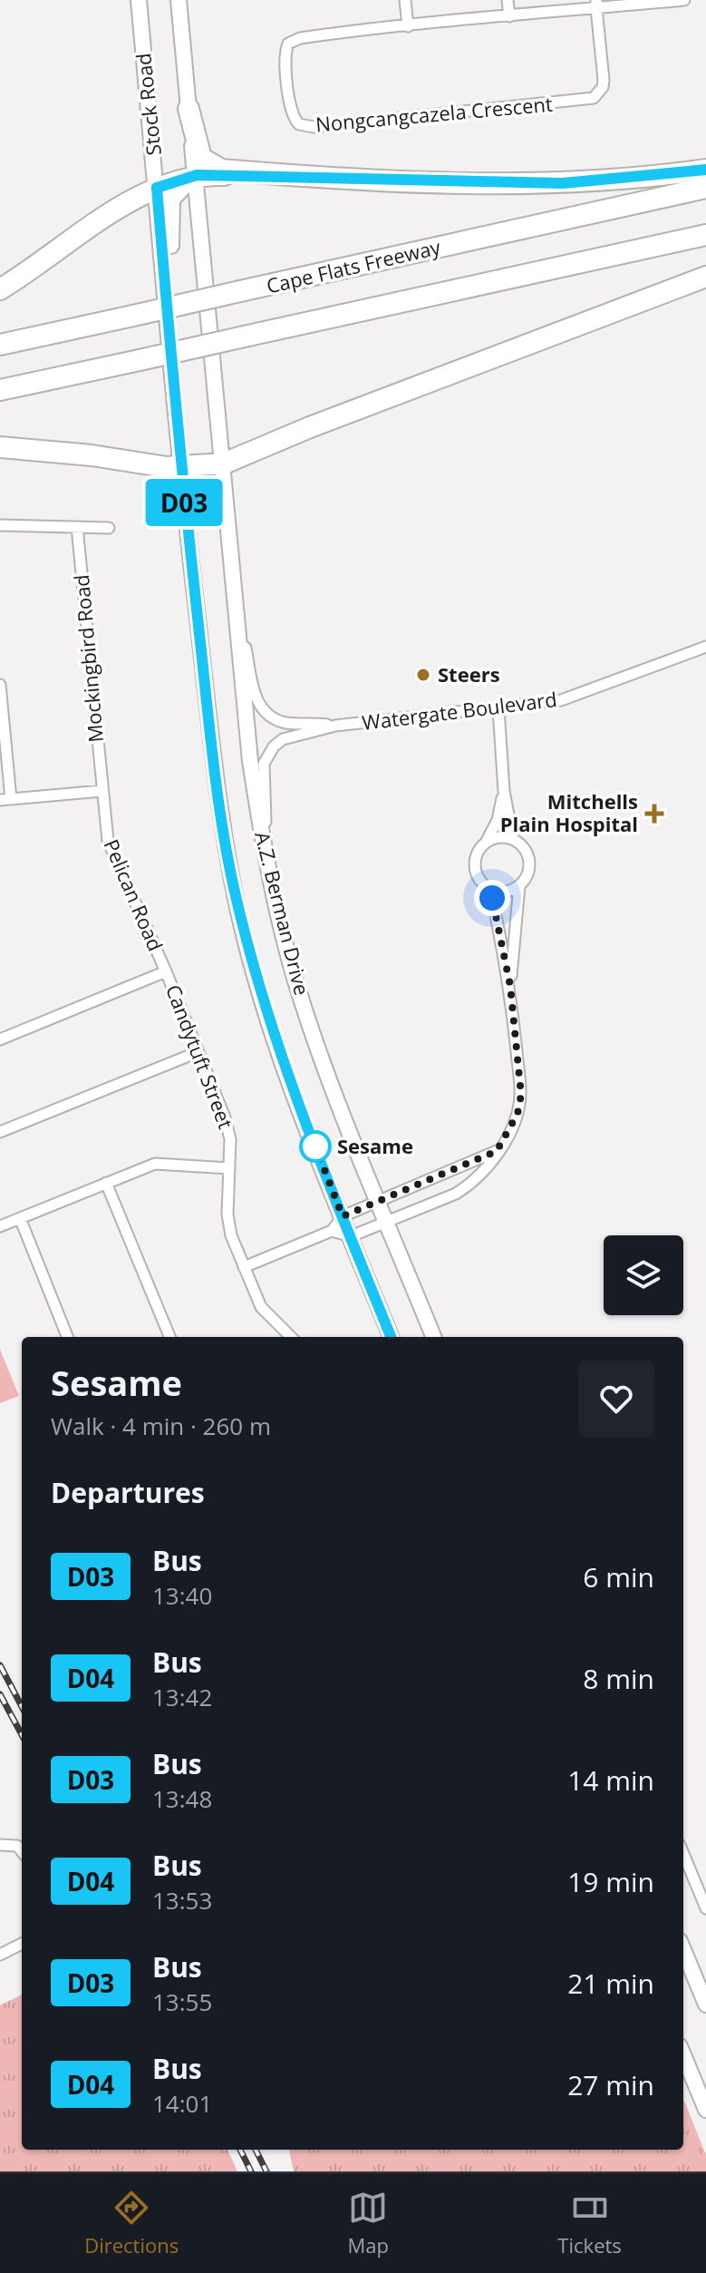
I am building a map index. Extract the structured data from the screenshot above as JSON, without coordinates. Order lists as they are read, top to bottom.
{
  "streets": {
    "highway": ["Cape Flats Freeway"],
    "main road": ["Stock Road", "A.Z. Berman Drive"],
    "street": [
      "Nongcangcazela Crescent",
      "Mockingbird Road",
      "Watergate Boulevard",
      "Pelican Road",
      "Candytuft Street"
    ]
  },
  "crossings": [
    ["Stock Road", "A.Z. Berman Drive"],
    ["Mockingbird Road", "Pelican Road"],
    ["Watergate Boulevard", "A.Z. Berman Drive"],
    ["Pelican Road", "Candytuft Street"]
  ],
  "places": {
    "other": ["Steers", "Sesame"],
    "health": ["Mitchells Plain Hospital"]
  },
  "lines": ["bus line D03"],
  "page": {
    "on_map": "D03",
    "heading": [
      ["Sesame", "Walk · 4 min · 260 m"],
      "Departures"
    ],
    "list": [
      {
        "mark": "D03",
        "name": "Bus",
        "note": "13:40",
        "value": "6 min"
      },
      {
        "mark": "D04",
        "name": "Bus",
        "note": "13:42",
        "value": "8 min"
      },
      {
        "mark": "D03",
        "name": "Bus",
        "note": "13:48",
        "value": "14 min"
      },
      {
        "mark": "D04",
        "name": "Bus",
        "note": "13:53",
        "value": "19 min"
      },
      {
        "mark": "D03",
        "name": "Bus",
        "note": "13:55",
        "value": "21 min"
      },
      {
        "mark": "D04",
        "name": "Bus",
        "note": "14:01",
        "value": "27 min"
      }
    ],
    "tabs": ["Directions", "Map", "Tickets"]
  }
}
